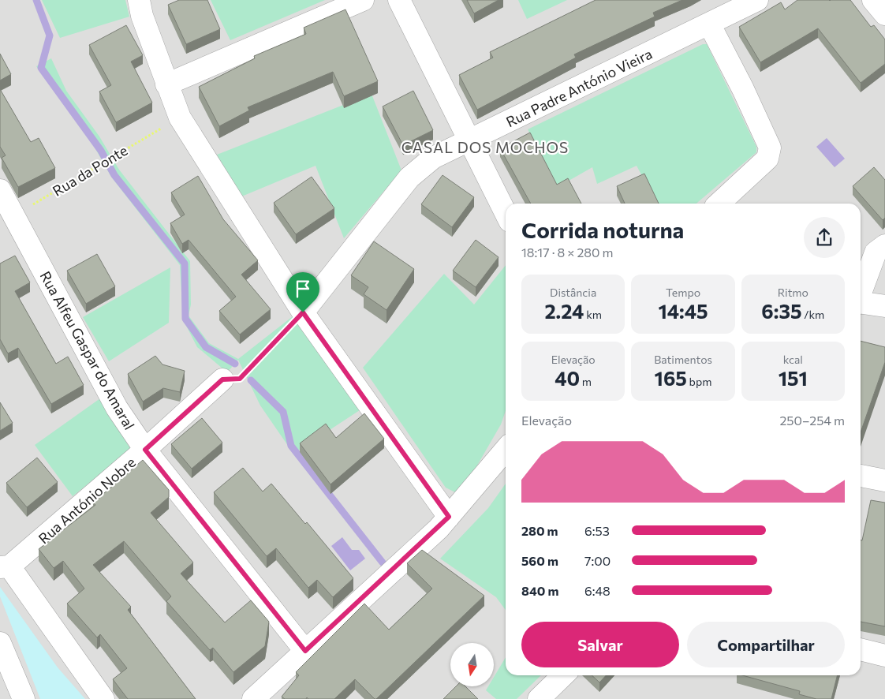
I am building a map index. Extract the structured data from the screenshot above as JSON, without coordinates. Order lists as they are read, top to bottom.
{
  "streets": {
    "street": ["Rua Padre António Vieira", "Rua Alfeu Gaspar do Amaral", "Rua António Nobre"],
    "path": ["Rua da Ponte"]
  },
  "crossings": [
    ["Rua da Ponte", "Rua Alfeu Gaspar do Amaral"],
    ["Rua Alfeu Gaspar do Amaral", "Rua António Nobre"]
  ],
  "districts": ["CASAL DOS MOCHOS"],
  "north": "bottom",
  "page": {
    "heading": ["Corrida noturna", "18:17 · 8 × 280 m"],
    "stats": [
      ["Distância", "2.24 km"],
      ["Tempo", "14:45"],
      ["Ritmo", "6:35 /km"],
      ["Elevação", "40 m"],
      ["Batimentos", "165 bpm"],
      ["kcal", "151"]
    ],
    "chart": ["Elevação", "250–254 m"],
    "list": [
      {
        "name": "280 m",
        "note": "6:53"
      },
      {
        "name": "560 m",
        "note": "7:00"
      },
      {
        "name": "840 m",
        "note": "6:48"
      }
    ],
    "buttons": ["Salvar", "Compartilhar"]
  }
}
